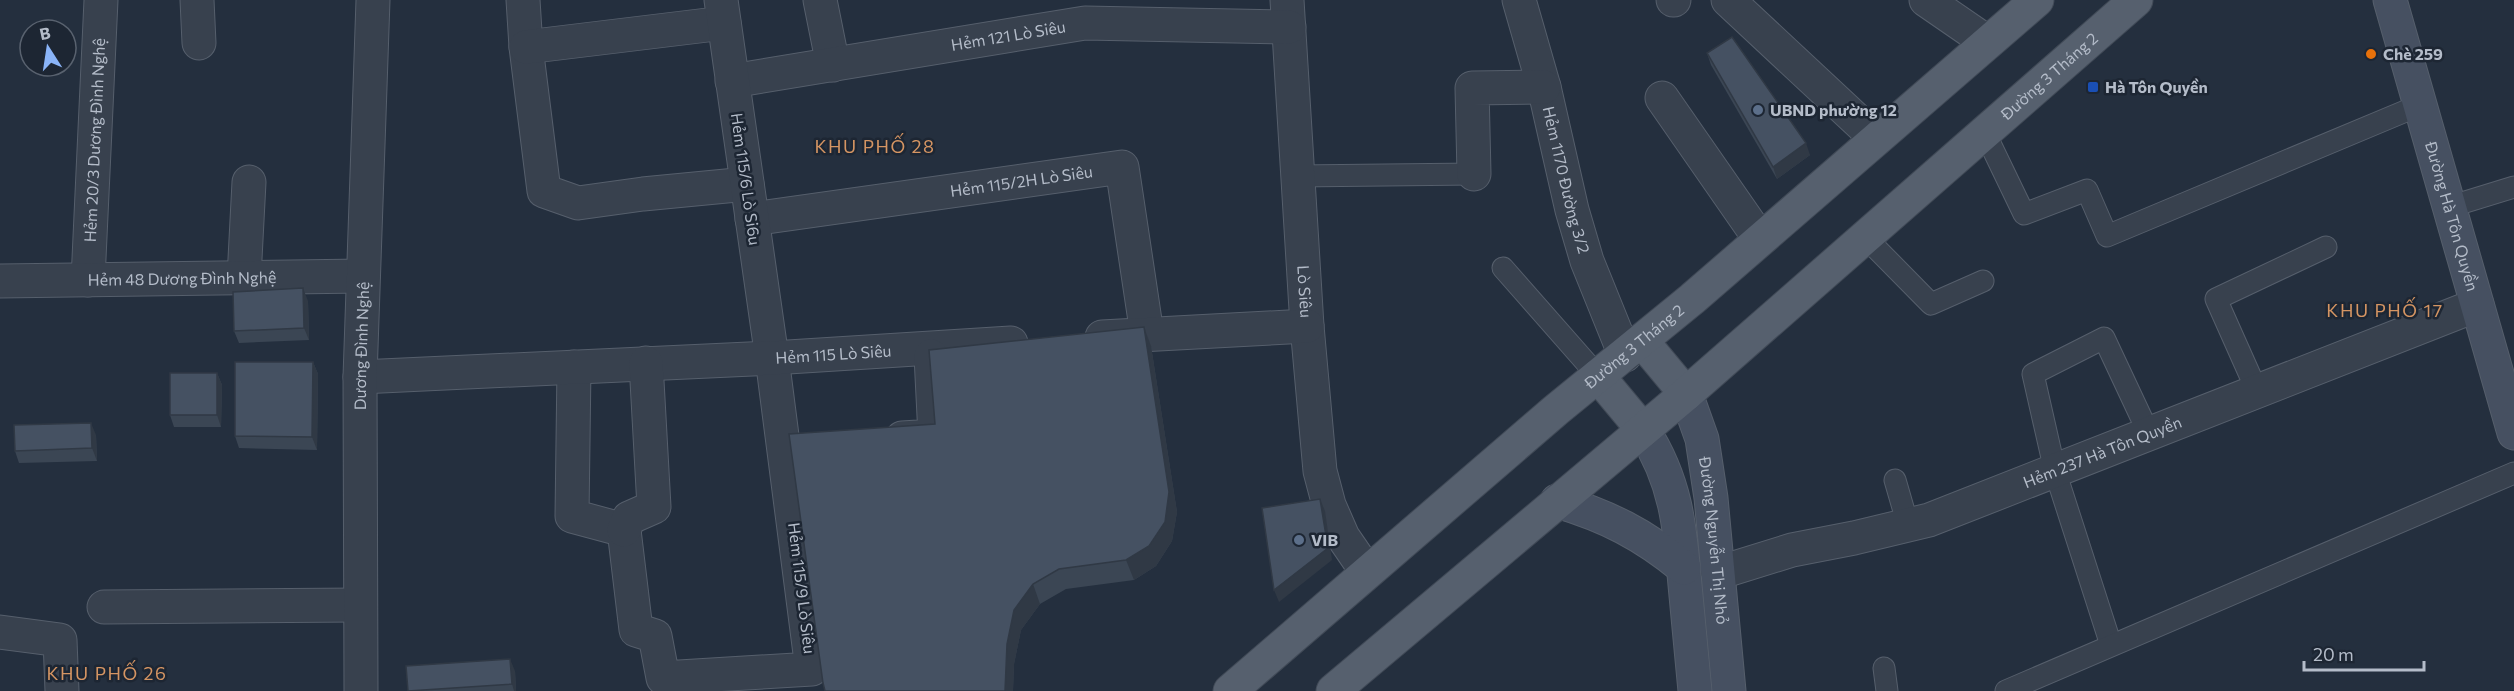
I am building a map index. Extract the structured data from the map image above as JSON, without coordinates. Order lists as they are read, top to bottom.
{
  "streets": {
    "main road": ["Đường 3 Tháng 2", "Đường Hà Tôn Quyền", "Đường Nguyễn Thị Nhỏ"],
    "street": [
      "Hẻm 121 Lò Siêu",
      "Hẻm 20/3 Dương Đình Nghệ",
      "Hẻm 115/6 Lò Si6u",
      "Hẻm 1170 Đường 3/2",
      "Hẻm 115/2H Lò Siêu",
      "Hẻm 48 Dương Đình Nghệ",
      "Lò Siêu",
      "Dương Đình Nghệ",
      "Hẻm 115 Lò Siêu",
      "Hẻm 237 Hà Tôn Quyền",
      "Hẻm 115/9 Lò Siêu"
    ]
  },
  "crossings": [
    ["Hẻm 121 Lò Siêu", "Hẻm 115/6 Lò Si6u"],
    ["Hẻm 121 Lò Siêu", "Lò Siêu"],
    ["Đường 3 Tháng 2", "Hẻm 1170 Đường 3/2"],
    ["Đường 3 Tháng 2", "Lò Siêu"],
    ["Đường 3 Tháng 2", "Đường Nguyễn Thị Nhỏ"],
    ["Hẻm 20/3 Dương Đình Nghệ", "Hẻm 48 Dương Đình Nghệ"],
    ["Hẻm 115/6 Lò Si6u", "Hẻm 115/2H Lò Siêu"],
    ["Hẻm 115/6 Lò Si6u", "Hẻm 115 Lò Siêu"],
    ["Hẻm 115/6 Lò Si6u", "Hẻm 115/9 Lò Siêu"],
    ["Hẻm 115/2H Lò Siêu", "Hẻm 115 Lò Siêu"],
    ["Đường Hà Tôn Quyền", "Hẻm 237 Hà Tôn Quyền"],
    ["Hẻm 48 Dương Đình Nghệ", "Dương Đình Nghệ"],
    ["Lò Siêu", "Hẻm 115 Lò Siêu"],
    ["Dương Đình Nghệ", "Hẻm 115 Lò Siêu"],
    ["Hẻm 115 Lò Siêu", "Hẻm 115/9 Lò Siêu"],
    ["Hẻm 237 Hà Tôn Quyền", "Đường Nguyễn Thị Nhỏ"]
  ],
  "districts": ["KHU PHỐ 28", "KHU PHỐ 17", "KHU PHỐ 26"],
  "places": {
    "other": ["Chè 259", "UBND phường 12", "VIB"],
    "transit": ["Hà Tôn Quyền"]
  },
  "scale_bar": "20 m",
  "north": "top"
}
